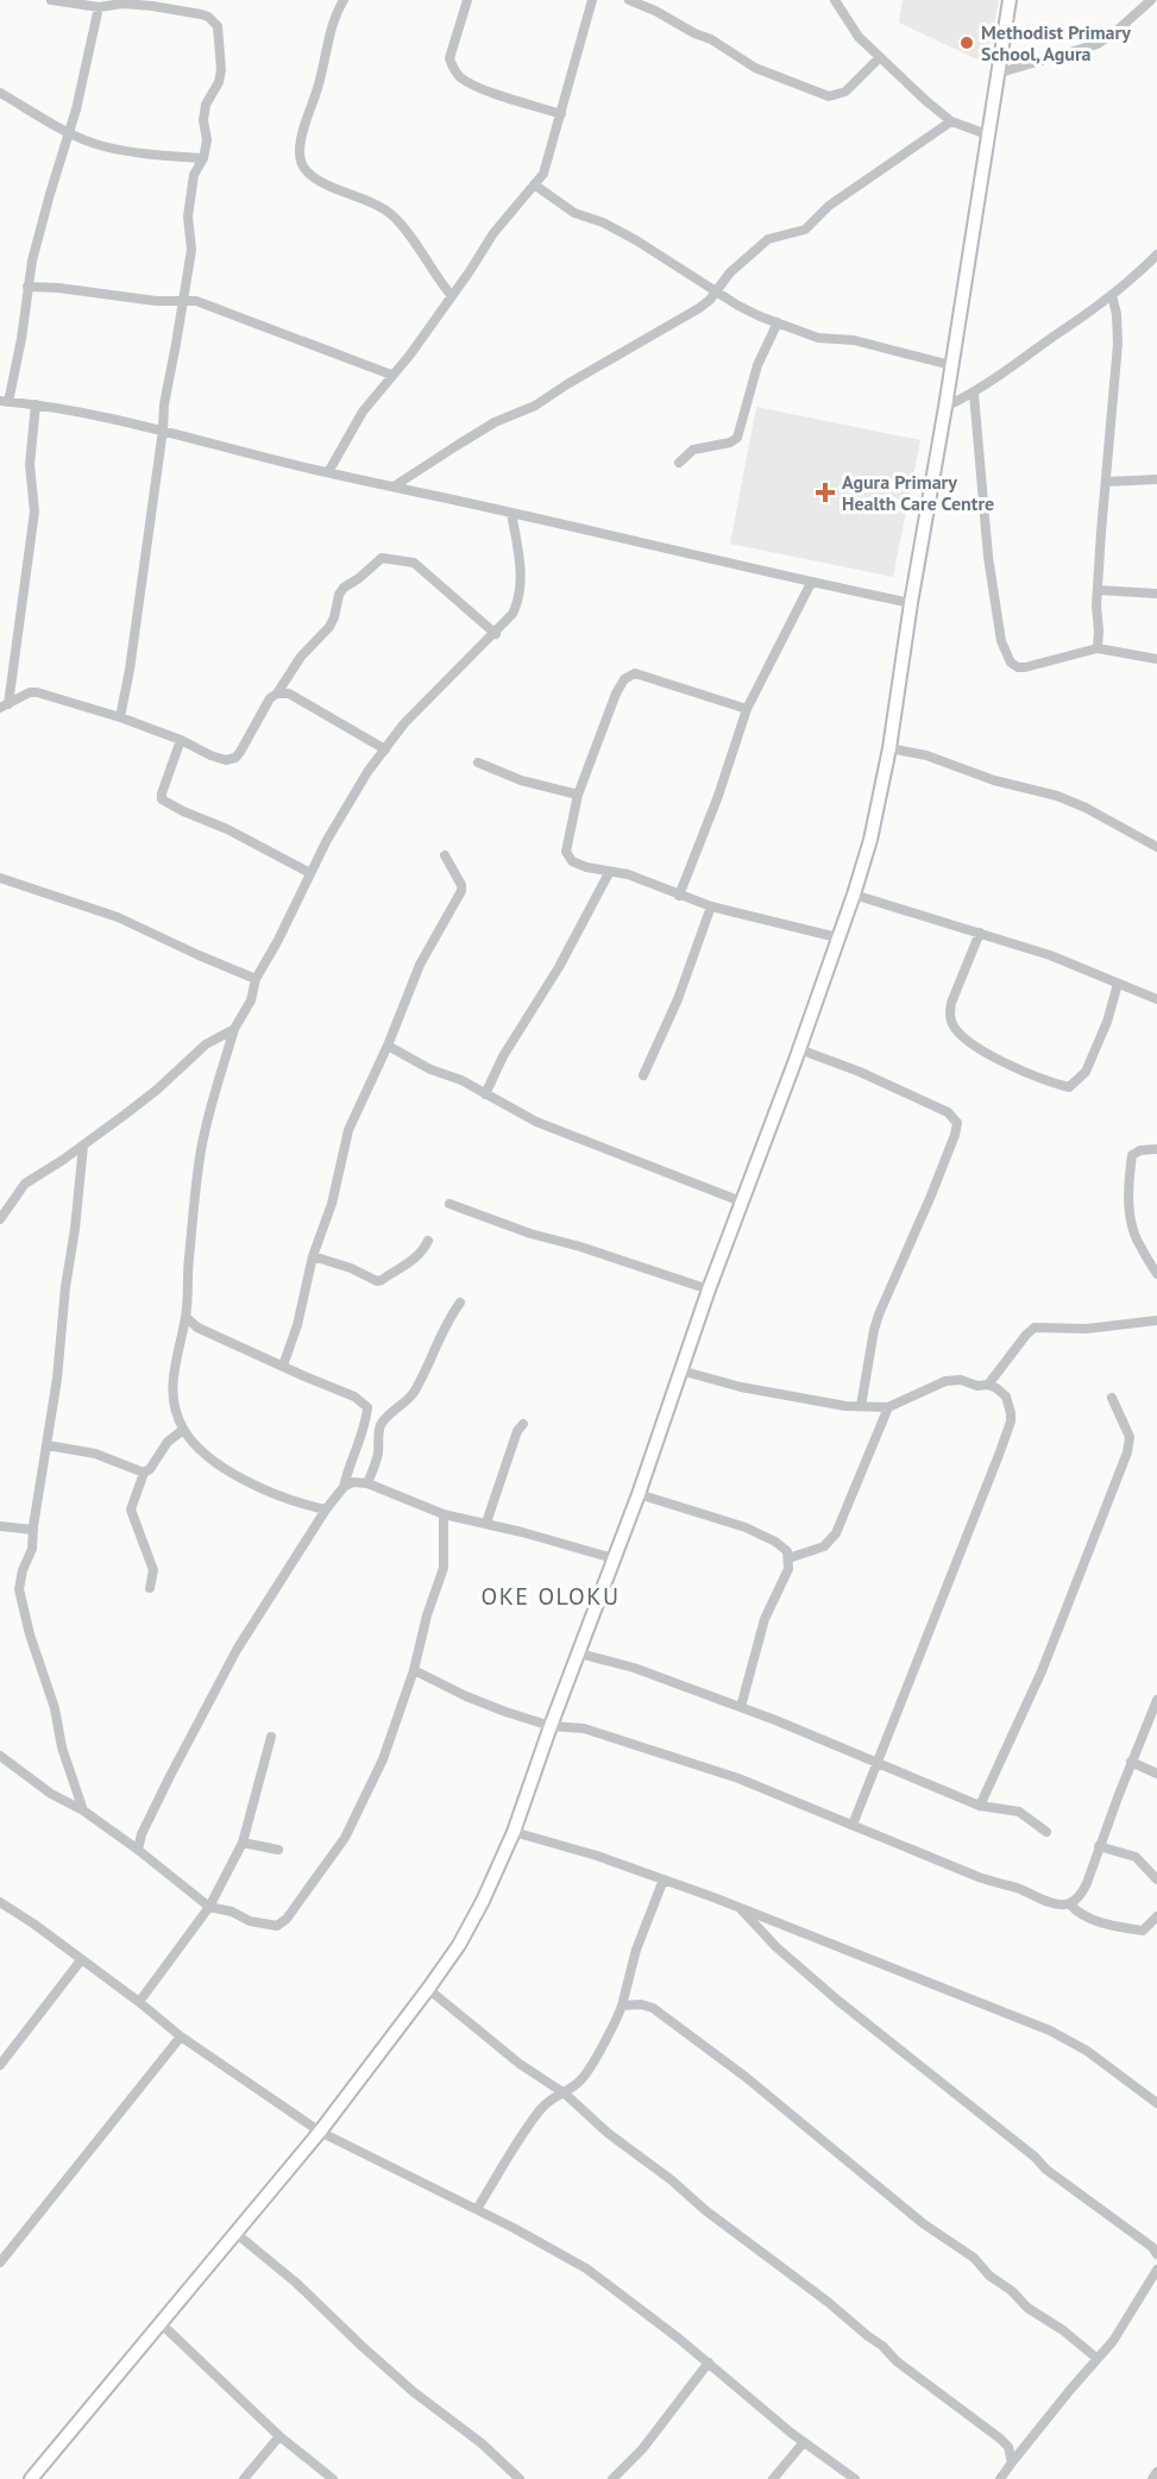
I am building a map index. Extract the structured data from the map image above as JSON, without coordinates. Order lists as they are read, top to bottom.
{
  "districts": ["OKE OLOKU"],
  "places": {
    "other": ["Methodist Primary School, Agura"],
    "health": ["Agura Primary Health Care Centre"]
  }
}
